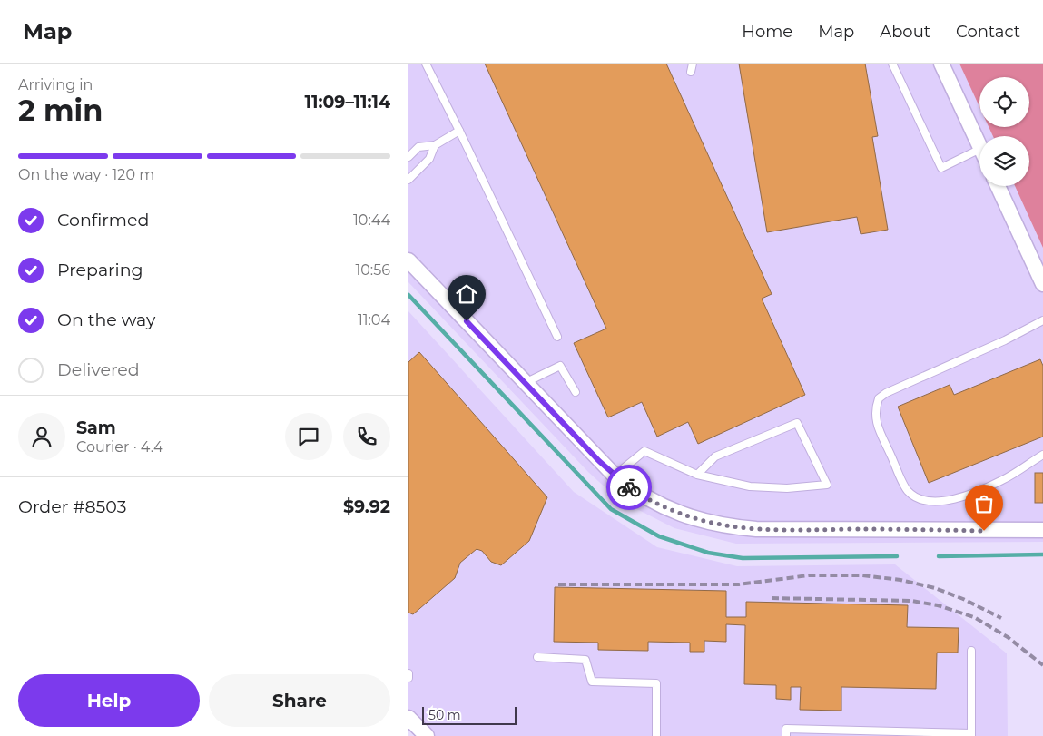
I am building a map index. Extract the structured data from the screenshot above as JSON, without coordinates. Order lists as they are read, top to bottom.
{
  "scale_bar": "50 m",
  "page": {
    "header": "Map",
    "nav": [
      "Home",
      "Map",
      "About",
      "Contact"
    ],
    "heading": ["2 min", "Arriving in", "11:09–11:14"],
    "panel": [
      "Sam",
      "Courier · 4.4",
      "Order #8503",
      "$9.92"
    ],
    "bar": "On the way · 120 m",
    "list": [
      ["Confirmed", "10:44"],
      ["Preparing", "10:56"],
      ["On the way", "11:04"],
      "Delivered"
    ],
    "buttons": ["Help", "Share"],
    "scale": "50 m"
  }
}
